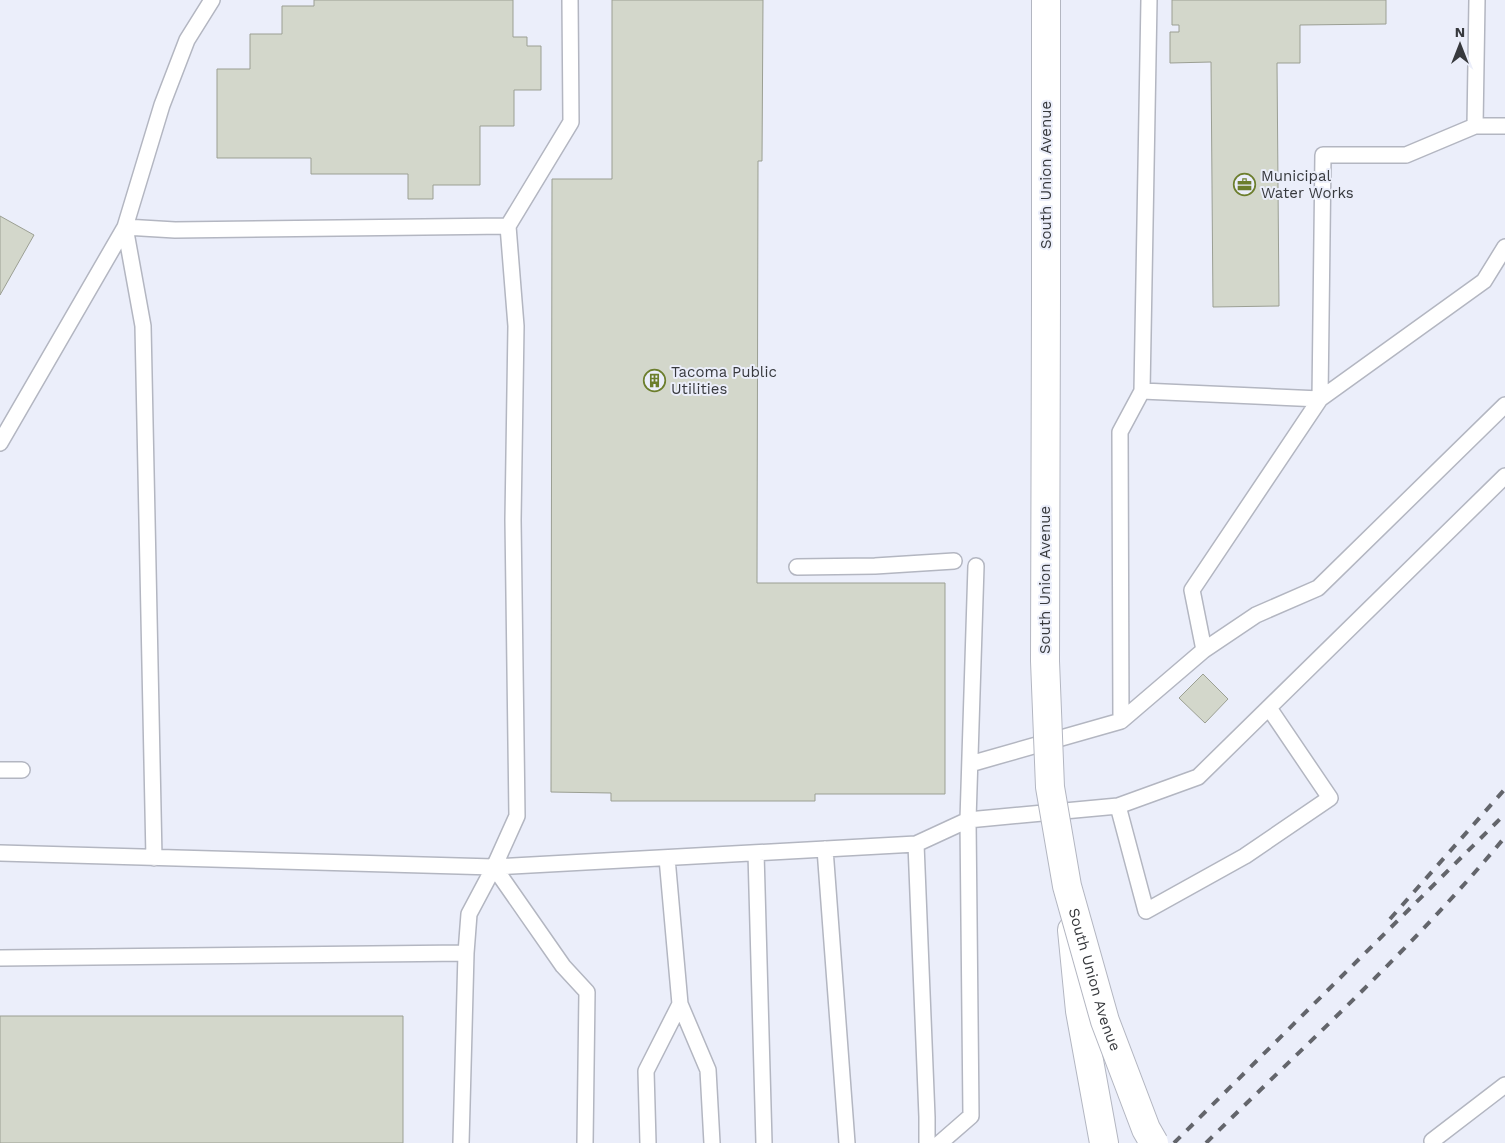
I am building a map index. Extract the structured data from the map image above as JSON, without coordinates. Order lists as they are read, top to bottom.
{
  "streets": {
    "main road": ["South Union Avenue"]
  },
  "places": {
    "office": ["Municipal Water Works"],
    "building": ["Tacoma Public Utilities"]
  },
  "north": "top"
}
